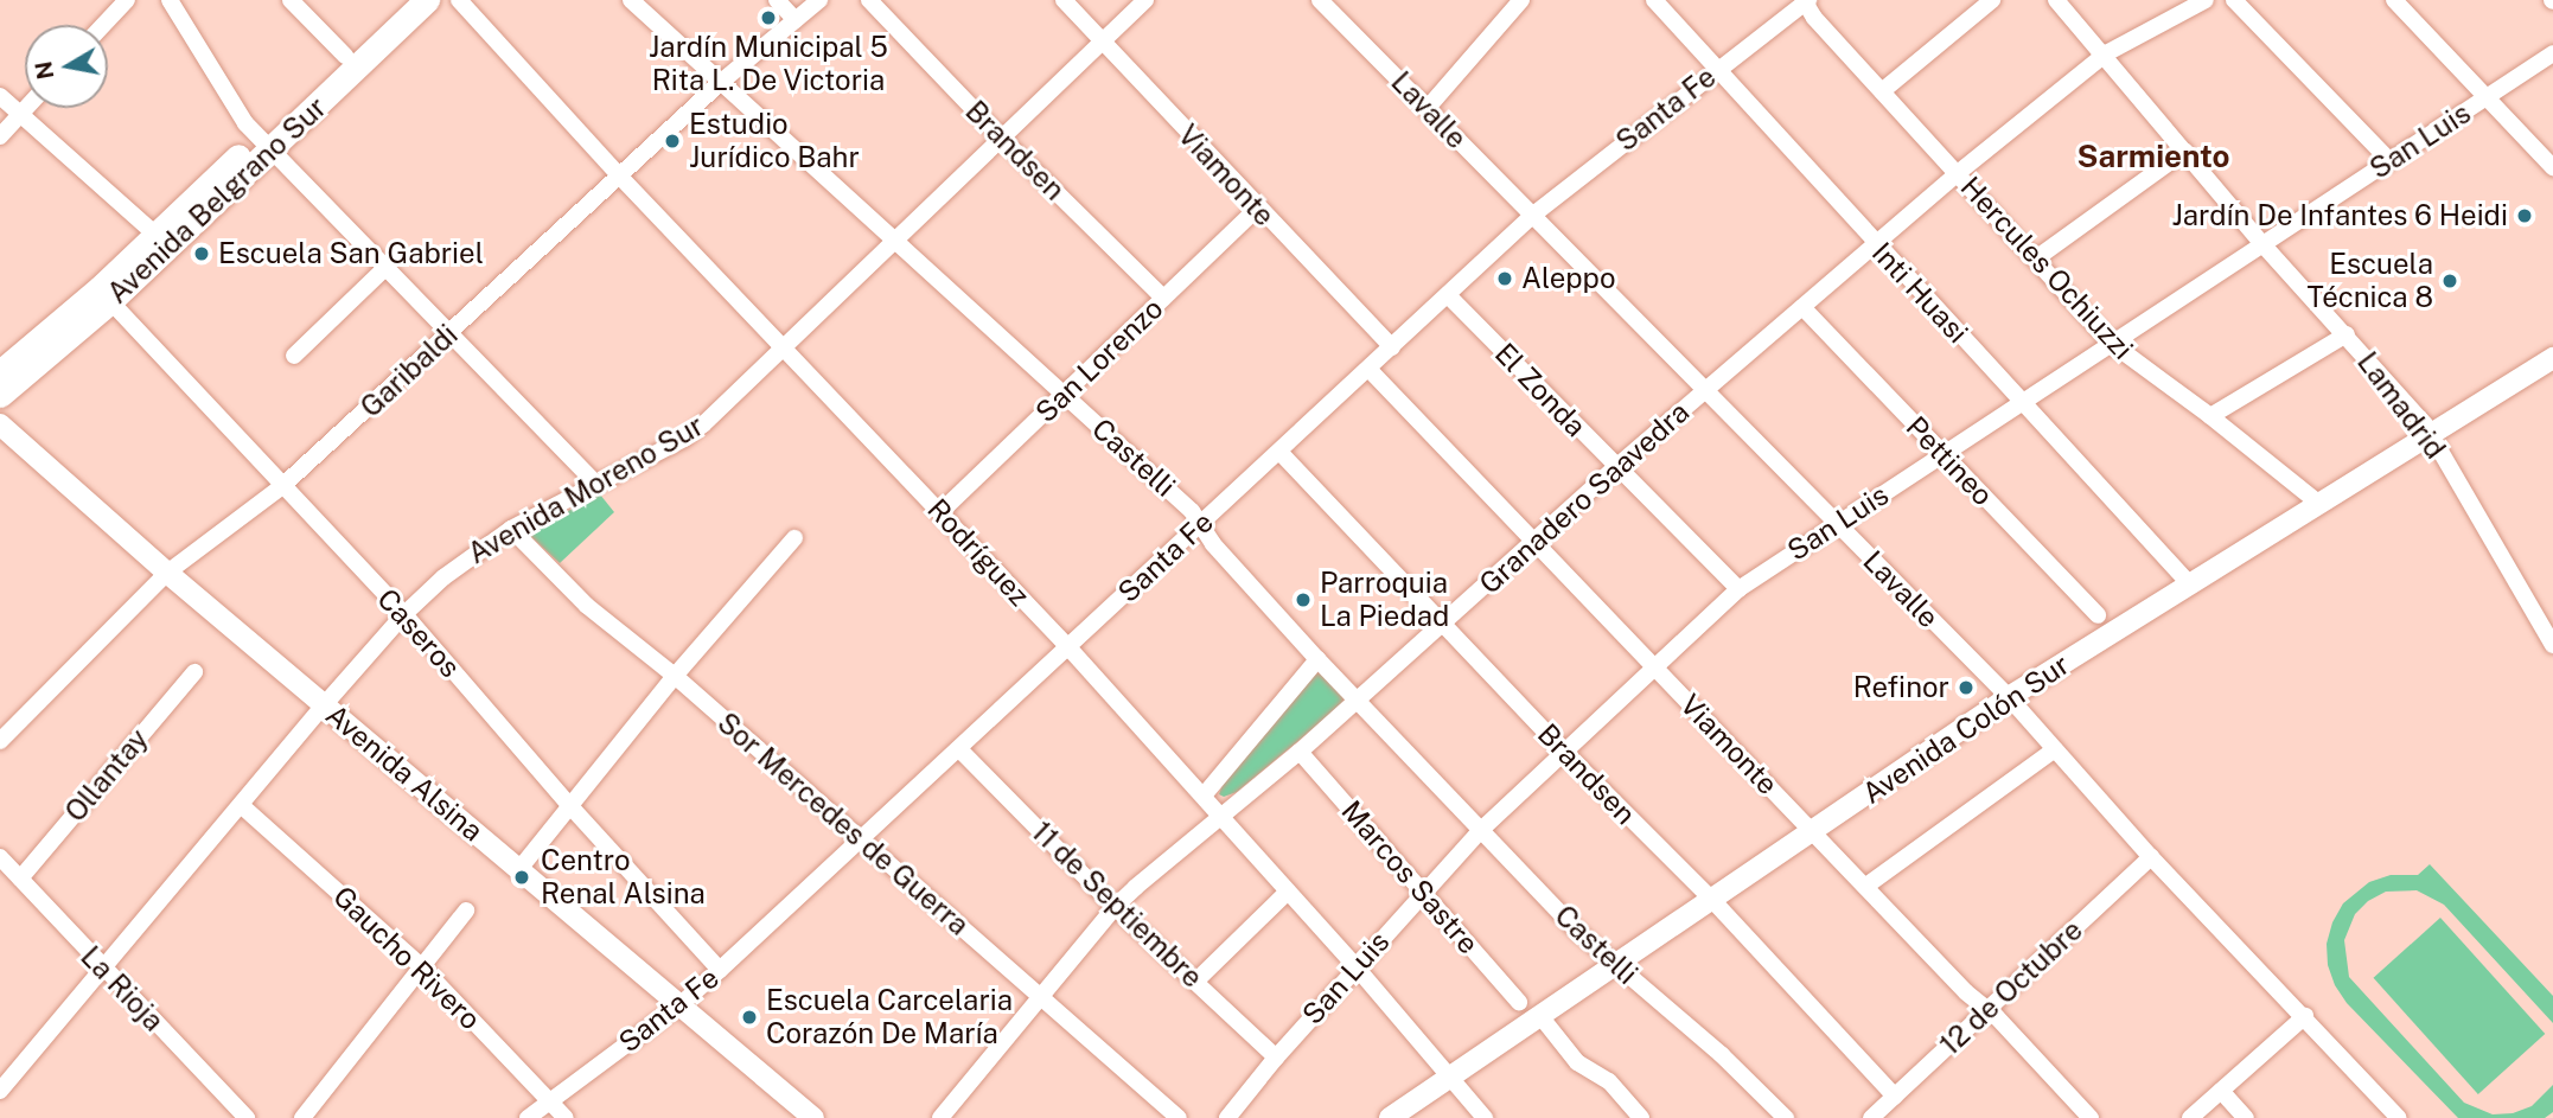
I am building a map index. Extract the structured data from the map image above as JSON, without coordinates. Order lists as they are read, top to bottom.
{
  "streets": {
    "highway": ["Avenida Belgrano Sur"],
    "main road": ["Avenida Colón Sur", "Avenida Alsina"],
    "street": [
      "Santa Fe",
      "Lavalle",
      "San Luis",
      "Brandsen",
      "Viamonte",
      "Hercules Ochiuzzi",
      "Inti Huasi",
      "San Lorenzo",
      "Garibaldi",
      "El Zonda",
      "Lamadrid",
      "Castelli",
      "Pettineo",
      "Avenida Moreno Sur",
      "Granadero Saavedra",
      "Rodríguez",
      "Caseros",
      "Ollantay",
      "Sor Mercedes de Guerra",
      "Marcos Sastre",
      "11 de Septiembre",
      "Gaucho Rivero",
      "12 de Octubre",
      "La Rioja"
    ]
  },
  "crossings": [
    ["Santa Fe", "Lavalle"],
    ["Santa Fe", "Brandsen"],
    ["Santa Fe", "Viamonte"],
    ["Santa Fe", "Hercules Ochiuzzi"],
    ["Santa Fe", "Inti Huasi"],
    ["Santa Fe", "El Zonda"],
    ["Santa Fe", "Castelli"],
    ["Santa Fe", "Rodríguez"],
    ["Santa Fe", "Caseros"],
    ["Santa Fe", "Avenida Alsina"],
    ["Santa Fe", "Sor Mercedes de Guerra"],
    ["Santa Fe", "11 de Septiembre"],
    ["Santa Fe", "Gaucho Rivero"],
    ["Lavalle", "San Luis"],
    ["Lavalle", "Granadero Saavedra"],
    ["Lavalle", "Avenida Colón Sur"],
    ["Lavalle", "12 de Octubre"],
    ["San Luis", "Brandsen"],
    ["San Luis", "Viamonte"],
    ["San Luis", "Hercules Ochiuzzi"],
    ["San Luis", "Inti Huasi"],
    ["San Luis", "El Zonda"],
    ["San Luis", "Lamadrid"],
    ["San Luis", "Castelli"],
    ["San Luis", "Pettineo"],
    ["San Luis", "Rodríguez"],
    ["San Luis", "Marcos Sastre"],
    ["San Luis", "11 de Septiembre"],
    ["Brandsen", "San Lorenzo"],
    ["Brandsen", "Avenida Moreno Sur"],
    ["Brandsen", "Granadero Saavedra"],
    ["Brandsen", "Avenida Colón Sur"],
    ["Brandsen", "12 de Octubre"],
    ["Viamonte", "San Lorenzo"],
    ["Viamonte", "Avenida Moreno Sur"],
    ["Viamonte", "Granadero Saavedra"],
    ["Viamonte", "Avenida Colón Sur"],
    ["Viamonte", "12 de Octubre"],
    ["Avenida Belgrano Sur", "Caseros"],
    ["Hercules Ochiuzzi", "Granadero Saavedra"],
    ["Hercules Ochiuzzi", "Avenida Colón Sur"],
    ["Inti Huasi", "Granadero Saavedra"],
    ["Inti Huasi", "Avenida Colón Sur"],
    ["San Lorenzo", "Castelli"],
    ["San Lorenzo", "Rodríguez"],
    ["Garibaldi", "Castelli"],
    ["Garibaldi", "Rodríguez"],
    ["Garibaldi", "Caseros"],
    ["Garibaldi", "Avenida Alsina"],
    ["El Zonda", "Granadero Saavedra"],
    ["Lamadrid", "Granadero Saavedra"],
    ["Lamadrid", "Avenida Colón Sur"],
    ["Castelli", "Avenida Moreno Sur"],
    ["Castelli", "Granadero Saavedra"],
    ["Castelli", "Avenida Colón Sur"],
    ["Pettineo", "Granadero Saavedra"],
    ["Avenida Moreno Sur", "Rodríguez"],
    ["Avenida Moreno Sur", "Caseros"],
    ["Avenida Moreno Sur", "Avenida Alsina"],
    ["Avenida Moreno Sur", "Sor Mercedes de Guerra"],
    ["Avenida Moreno Sur", "Gaucho Rivero"],
    ["Avenida Moreno Sur", "La Rioja"],
    ["Granadero Saavedra", "Rodríguez"],
    ["Granadero Saavedra", "Sor Mercedes de Guerra"],
    ["Granadero Saavedra", "Marcos Sastre"],
    ["Granadero Saavedra", "11 de Septiembre"],
    ["Rodríguez", "Avenida Colón Sur"],
    ["Ollantay", "La Rioja"]
  ],
  "districts": ["Sarmiento"],
  "places": [
    "Jardín Municipal 5 Rita L. De Victoria",
    "Estudio Jurídico Bahr",
    "Jardín De Infantes 6 Heidi",
    "Escuela San Gabriel",
    "Aleppo",
    "Escuela Técnica 8",
    "Parroquia La Piedad",
    "Refinor",
    "Centro Renal Alsina",
    "Escuela Carcelaria Corazón De María"
  ],
  "north": "left"
}
